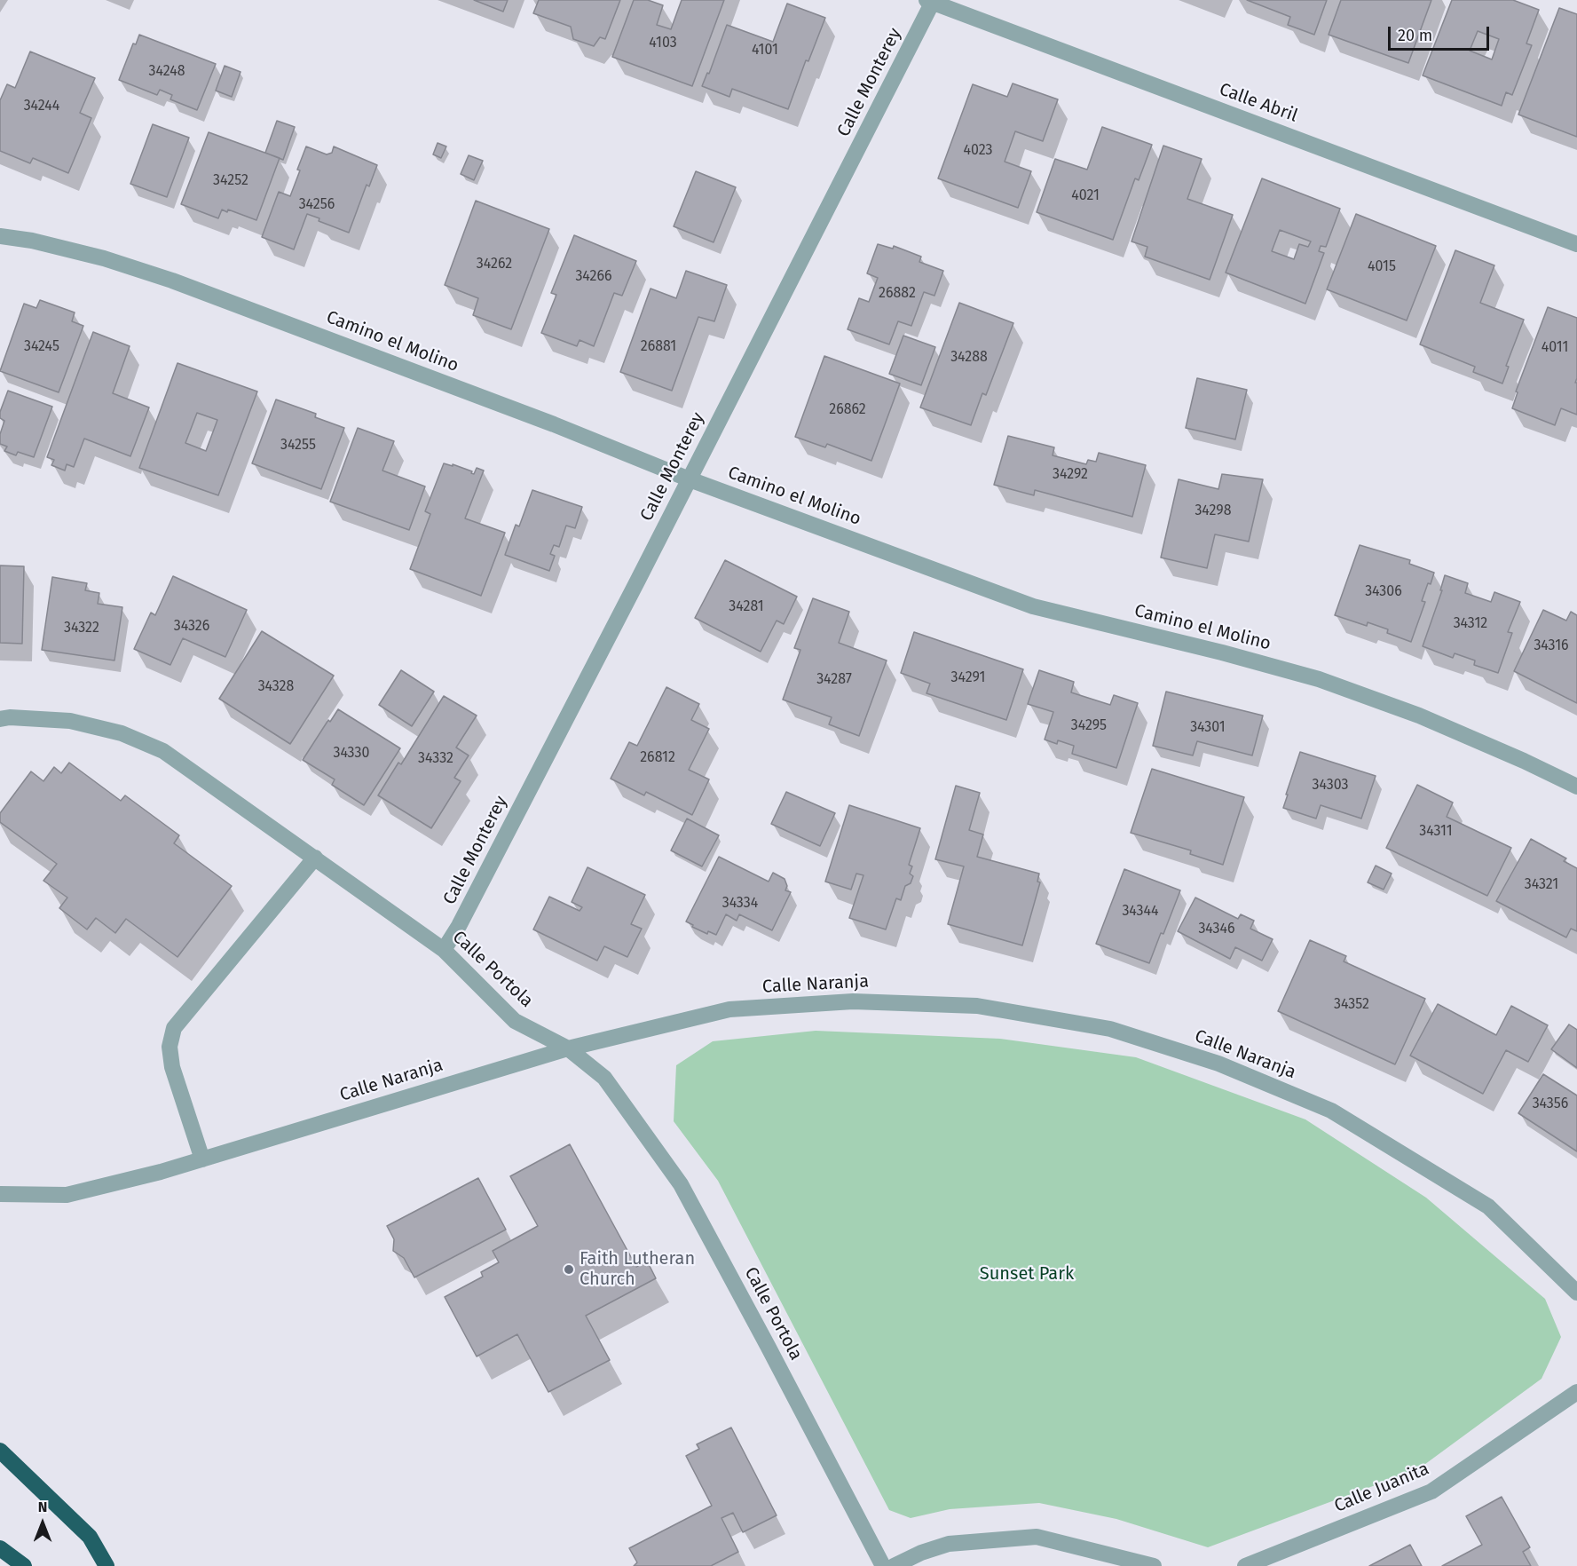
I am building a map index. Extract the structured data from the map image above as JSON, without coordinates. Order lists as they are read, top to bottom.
{
  "streets": {
    "street": [
      "Calle Monterey",
      "Calle Abril",
      "Camino el Molino",
      "Calle Portola",
      "Calle Naranja",
      "Calle Juanita"
    ]
  },
  "crossings": [
    ["Calle Monterey", "Calle Abril"],
    ["Calle Monterey", "Camino el Molino"],
    ["Calle Monterey", "Calle Portola"],
    ["Calle Portola", "Calle Naranja"]
  ],
  "parks": ["Sunset Park"],
  "places": ["Faith Lutheran Church"],
  "house_numbers": [
    "4103",
    "4101",
    "34248",
    "34244",
    "4023",
    "34252",
    "4021",
    "34256",
    "34262",
    "4015",
    "34266",
    "26882",
    "34245",
    "26881",
    "4011",
    "34288",
    "26862",
    "34255",
    "34292",
    "34298",
    "34306",
    "34281",
    "34312",
    "34326",
    "34322",
    "34316",
    "34291",
    "34287",
    "34328",
    "34295",
    "34301",
    "34330",
    "26812",
    "34332",
    "34303",
    "34311",
    "34321",
    "34334",
    "34344",
    "34346",
    "34352",
    "34356"
  ],
  "scale_bar": "20 m",
  "north": "top"
}
